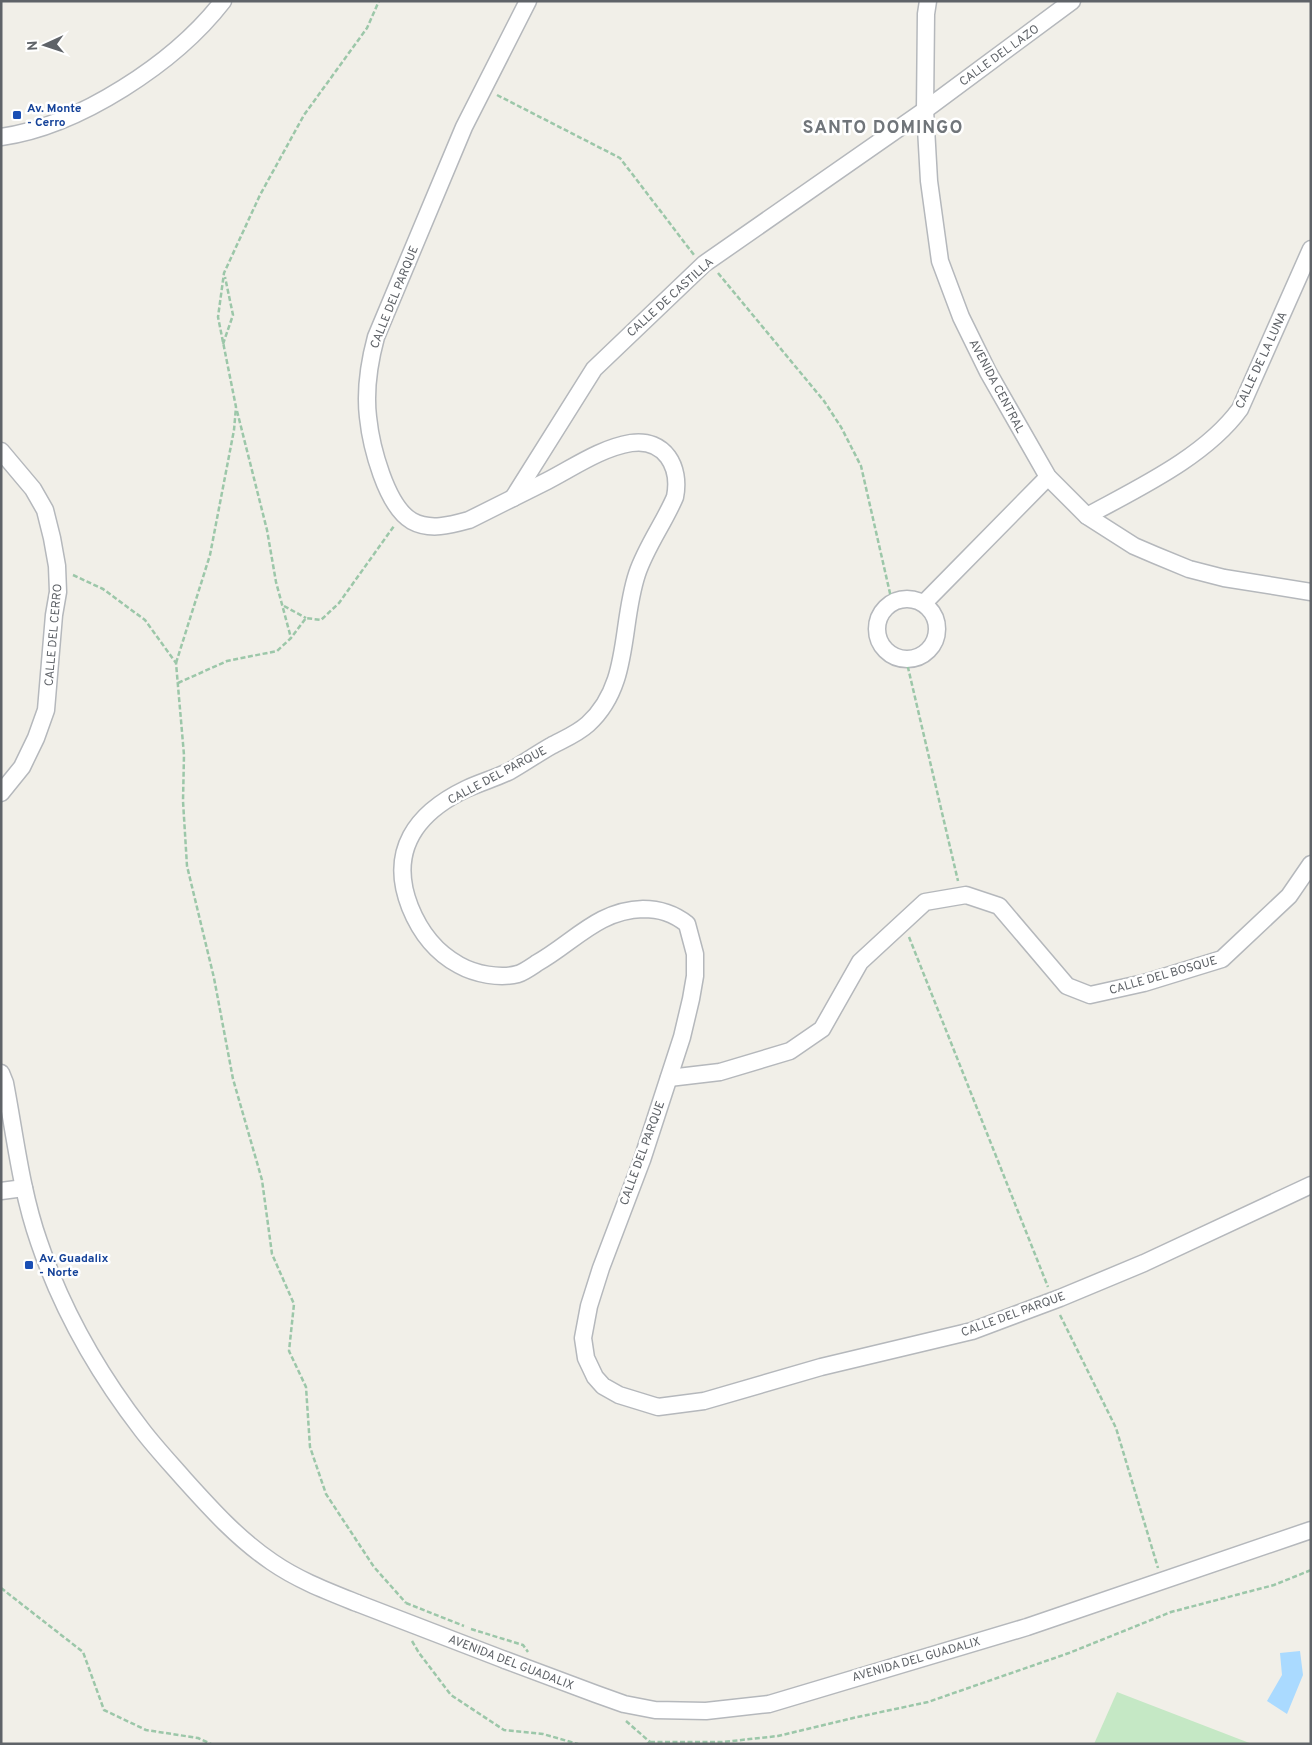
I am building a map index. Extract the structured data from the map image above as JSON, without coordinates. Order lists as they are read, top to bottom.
{
  "streets": {
    "street": [
      "CALLE DEL LAZO",
      "CALLE DEL PARQUE",
      "CALLE DE CASTILLA",
      "CALLE DE LA LUNA",
      "AVENIDA CENTRAL",
      "CALLE DEL CERRO",
      "CALLE DEL BOSQUE",
      "AVENIDA DEL GUADALIX"
    ]
  },
  "crossings": [
    ["CALLE DEL LAZO", "CALLE DE CASTILLA"],
    ["CALLE DEL LAZO", "AVENIDA CENTRAL"],
    ["CALLE DEL PARQUE", "CALLE DE CASTILLA"],
    ["CALLE DEL PARQUE", "CALLE DEL BOSQUE"],
    ["CALLE DE CASTILLA", "AVENIDA CENTRAL"],
    ["CALLE DE LA LUNA", "AVENIDA CENTRAL"]
  ],
  "districts": ["SANTO DOMINGO"],
  "places": {
    "transit": ["Av. Monte - Cerro", "Av. Guadalix - Norte"]
  },
  "north": "left"
}
